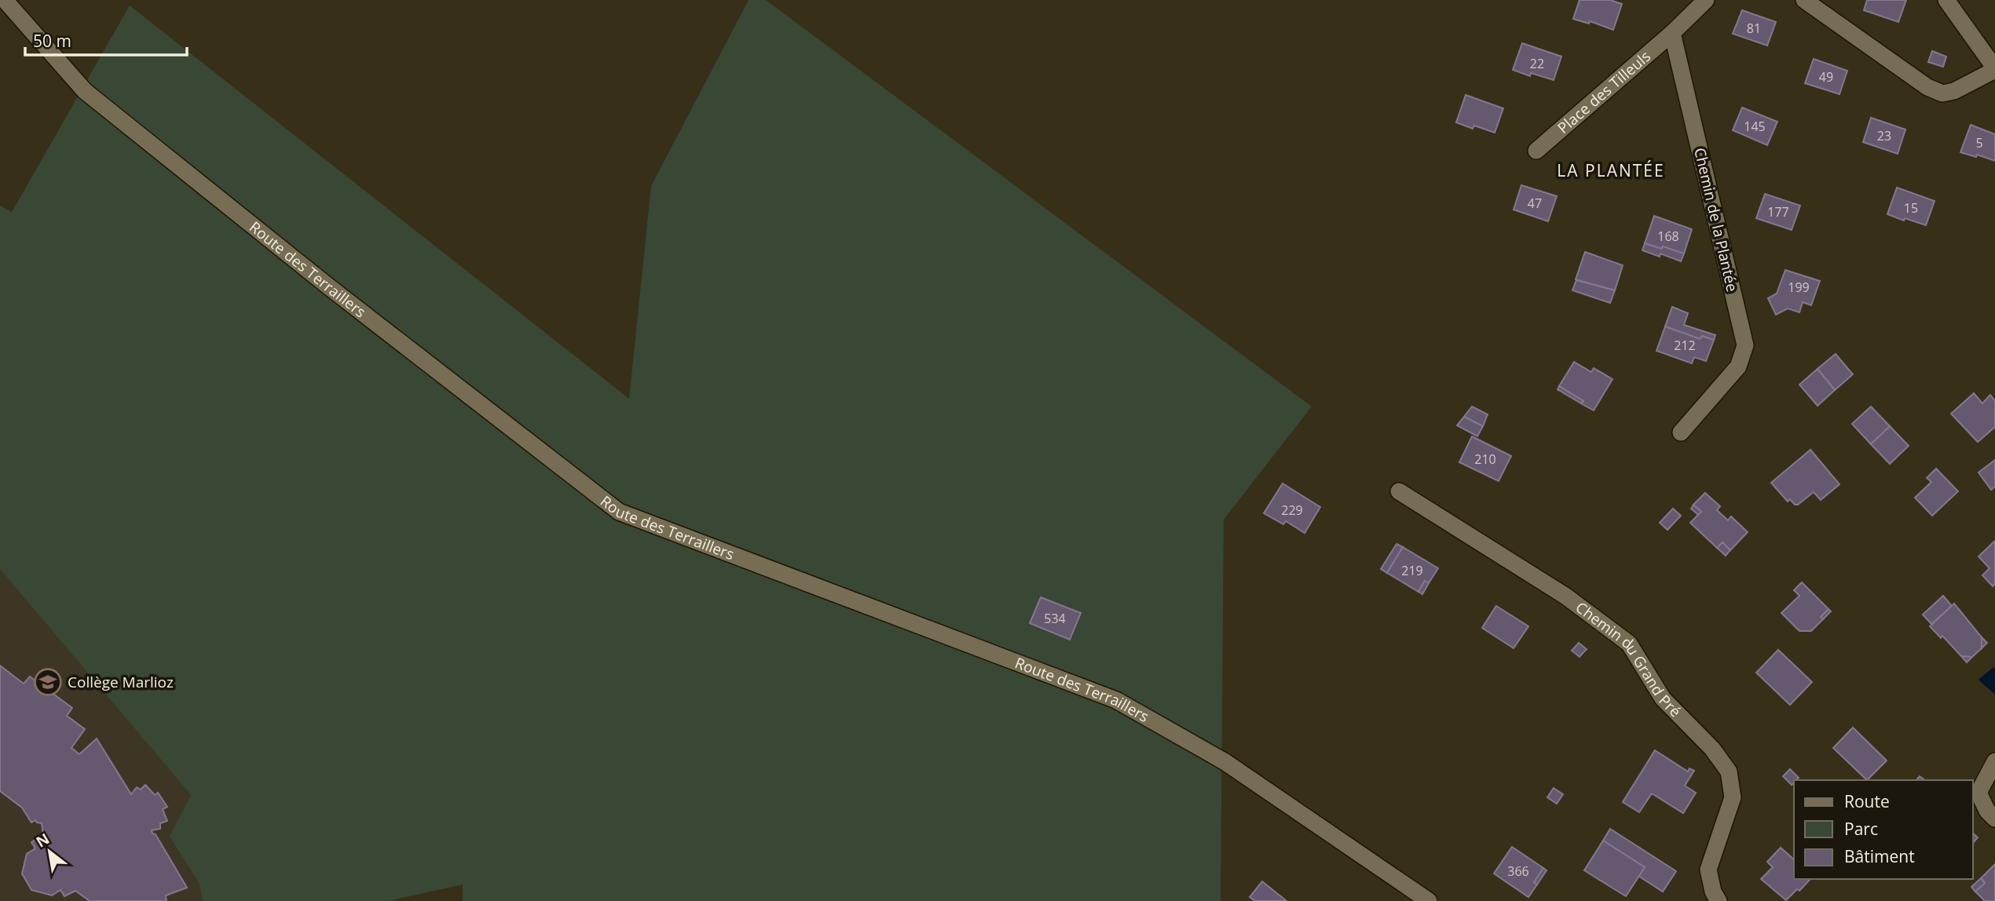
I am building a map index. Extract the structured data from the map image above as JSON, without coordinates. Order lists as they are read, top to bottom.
{
  "streets": {
    "street": [
      "Place des Tilleuls",
      "Chemin de la Plantée",
      "Route des Terraillers",
      "Chemin du Grand Pré"
    ]
  },
  "crossings": [
    ["Place des Tilleuls", "Chemin de la Plantée"]
  ],
  "districts": ["LA PLANTÉE"],
  "places": {
    "school or university": ["Collège Marlioz"]
  },
  "house_numbers": [
    "81",
    "22",
    "49",
    "145",
    "23",
    "5",
    "47",
    "15",
    "177",
    "168",
    "199",
    "212",
    "210",
    "229",
    "219",
    "534",
    "366"
  ],
  "legend": ["Route", "Parc", "Bâtiment"],
  "scale_bar": "50 m",
  "north": "top left"
}
